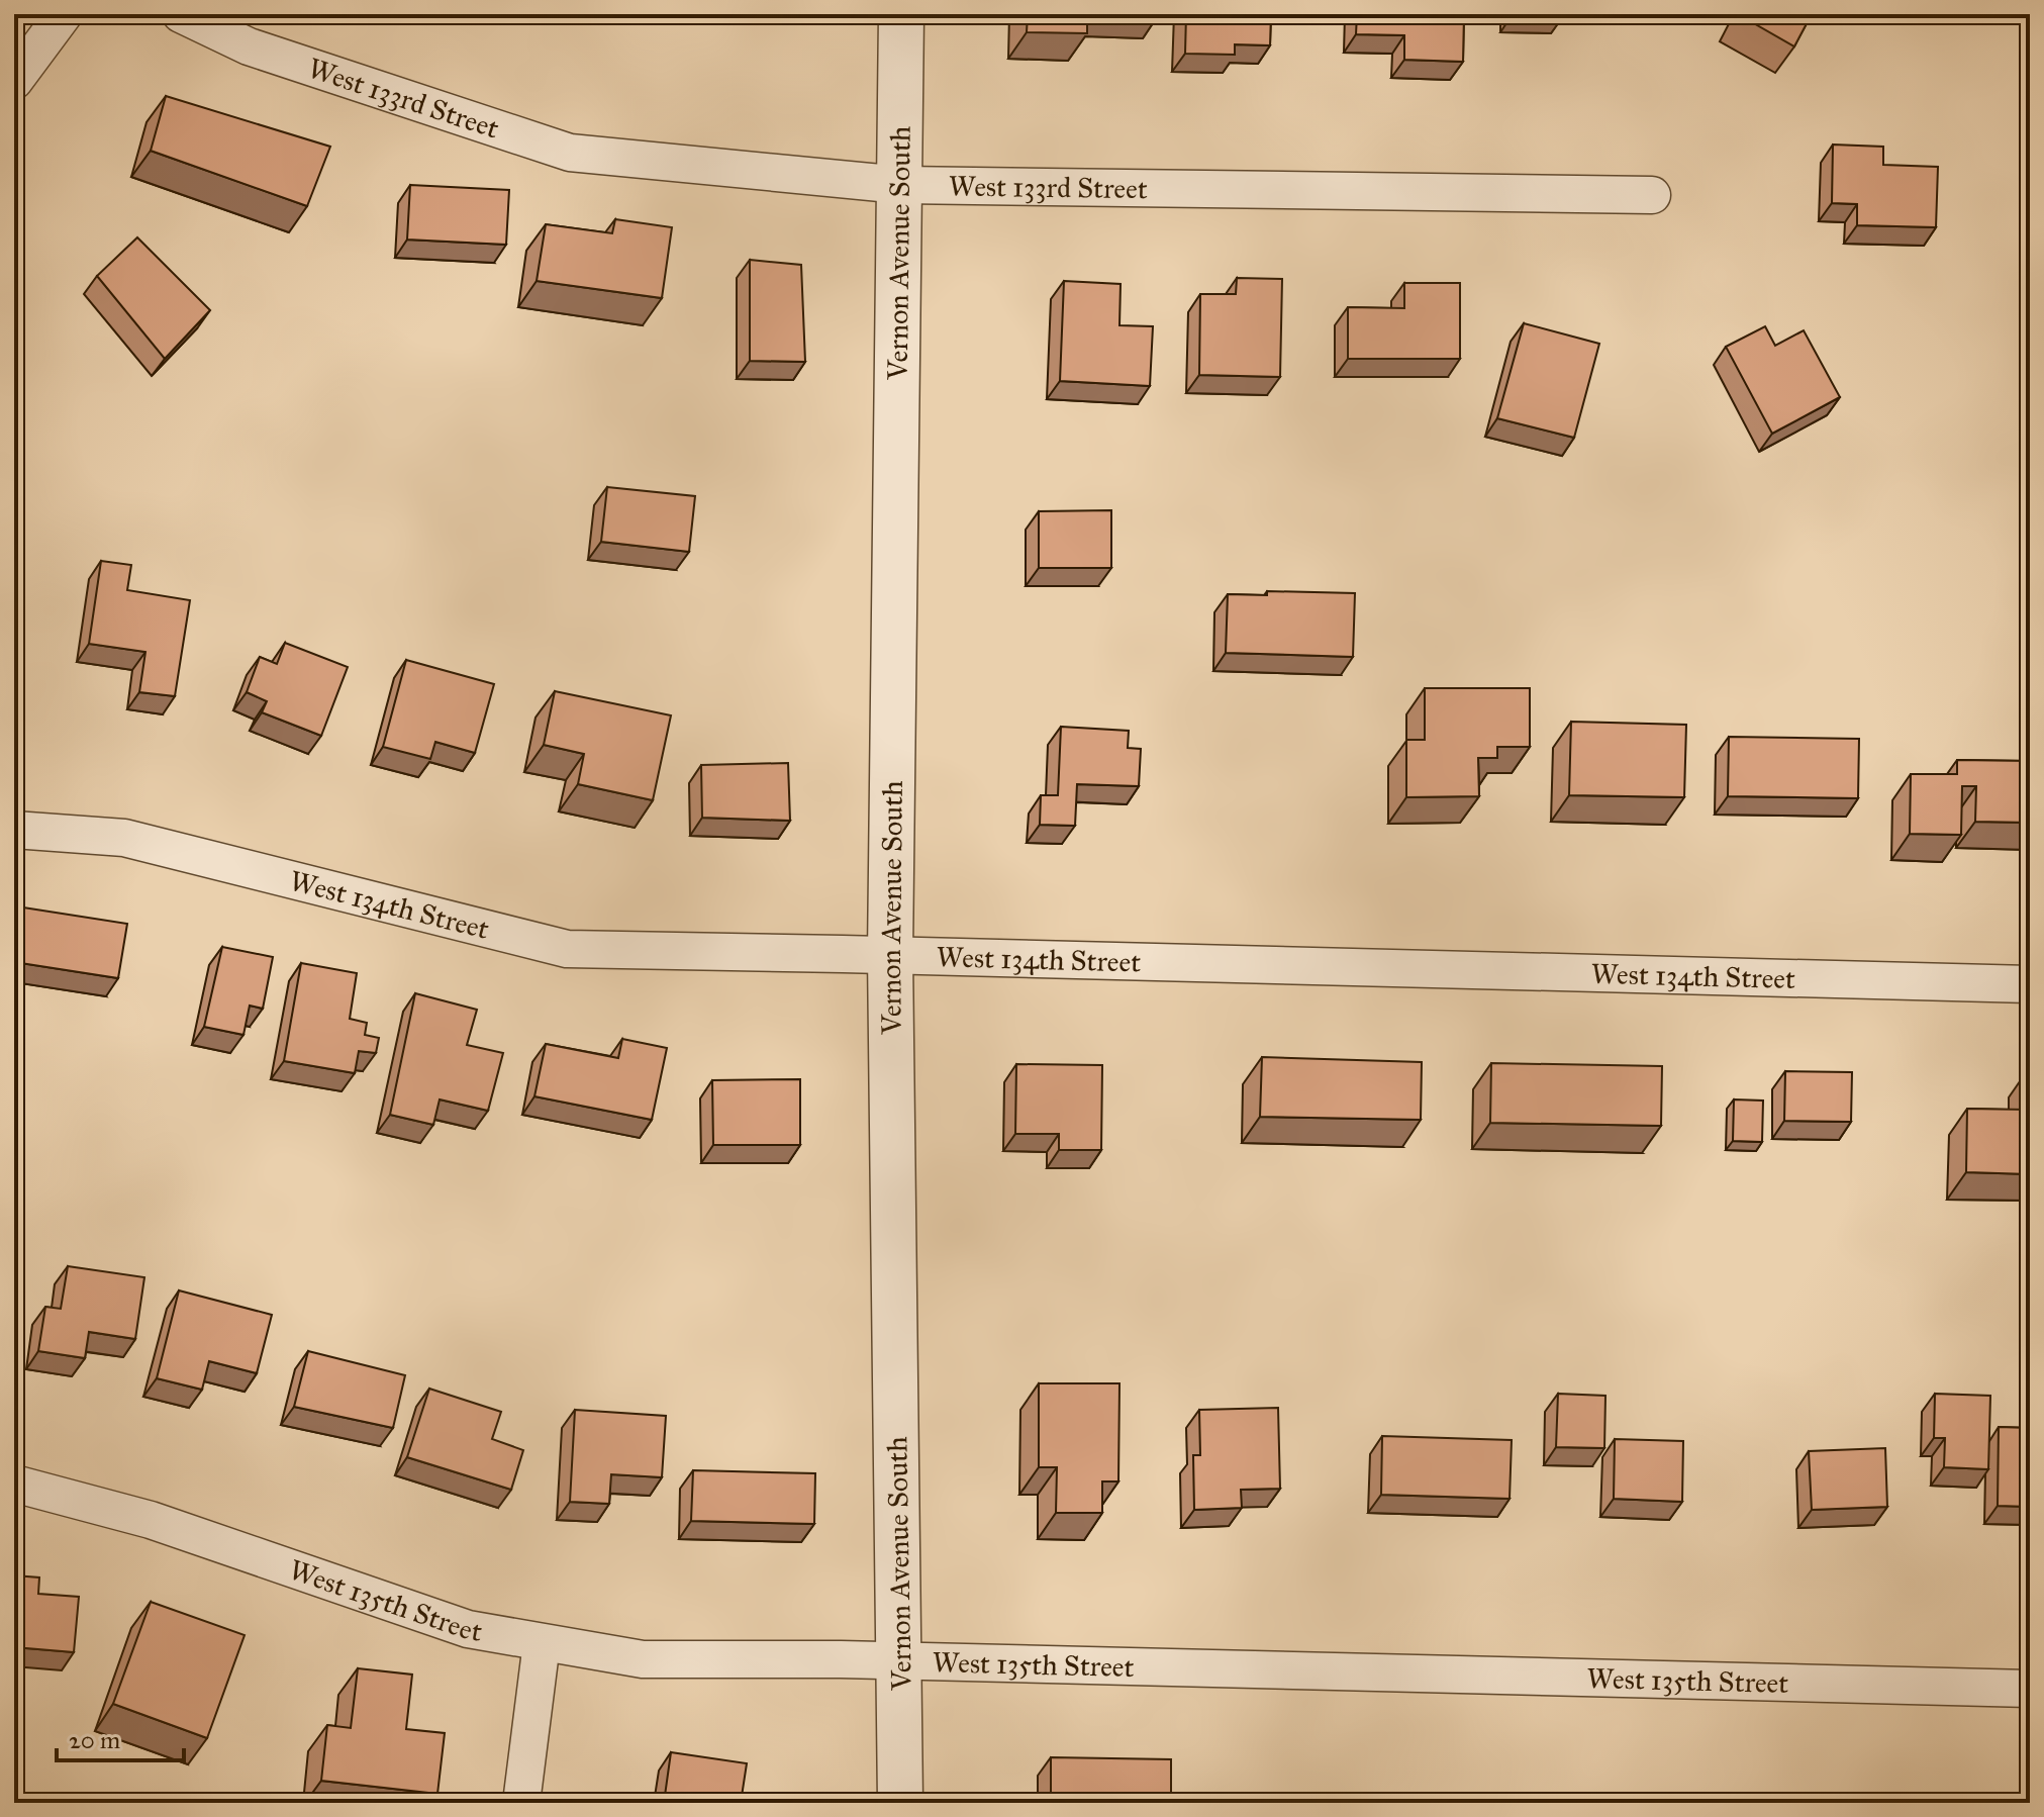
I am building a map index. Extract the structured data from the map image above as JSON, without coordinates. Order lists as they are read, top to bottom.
{
  "streets": {
    "street": [
      "West 133rd Street",
      "Vernon Avenue South",
      "West 134th Street",
      "West 135th Street"
    ]
  },
  "crossings": [
    ["West 133rd Street", "Vernon Avenue South"],
    ["Vernon Avenue South", "West 134th Street"],
    ["Vernon Avenue South", "West 135th Street"]
  ],
  "scale_bar": "20 m"
}
